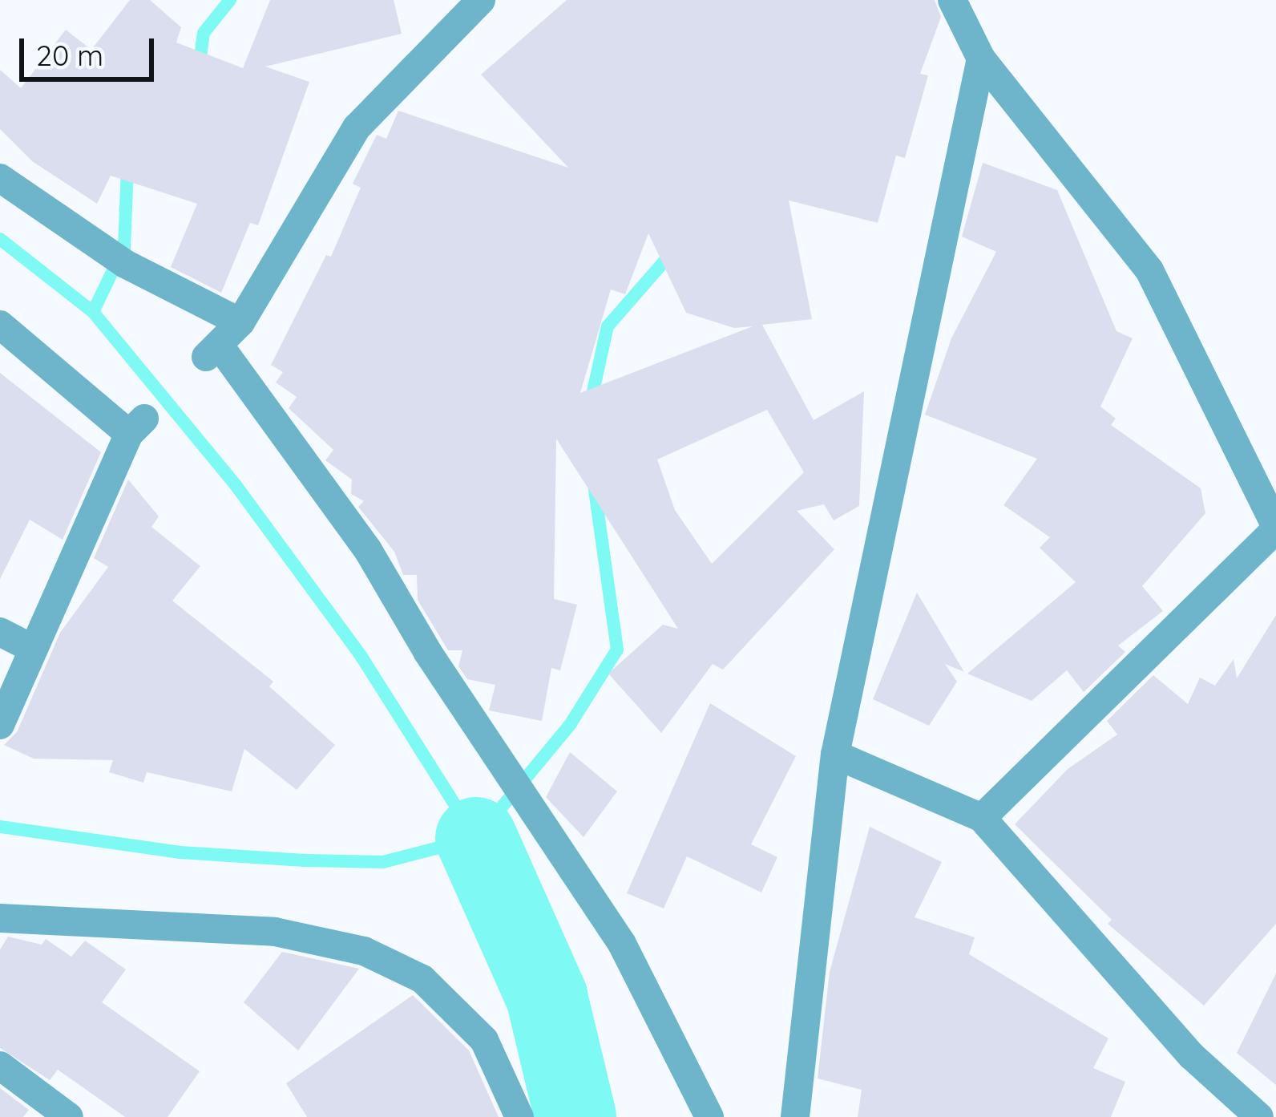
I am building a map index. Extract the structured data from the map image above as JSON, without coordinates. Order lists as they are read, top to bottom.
{
  "scale_bar": "20 m"
}
